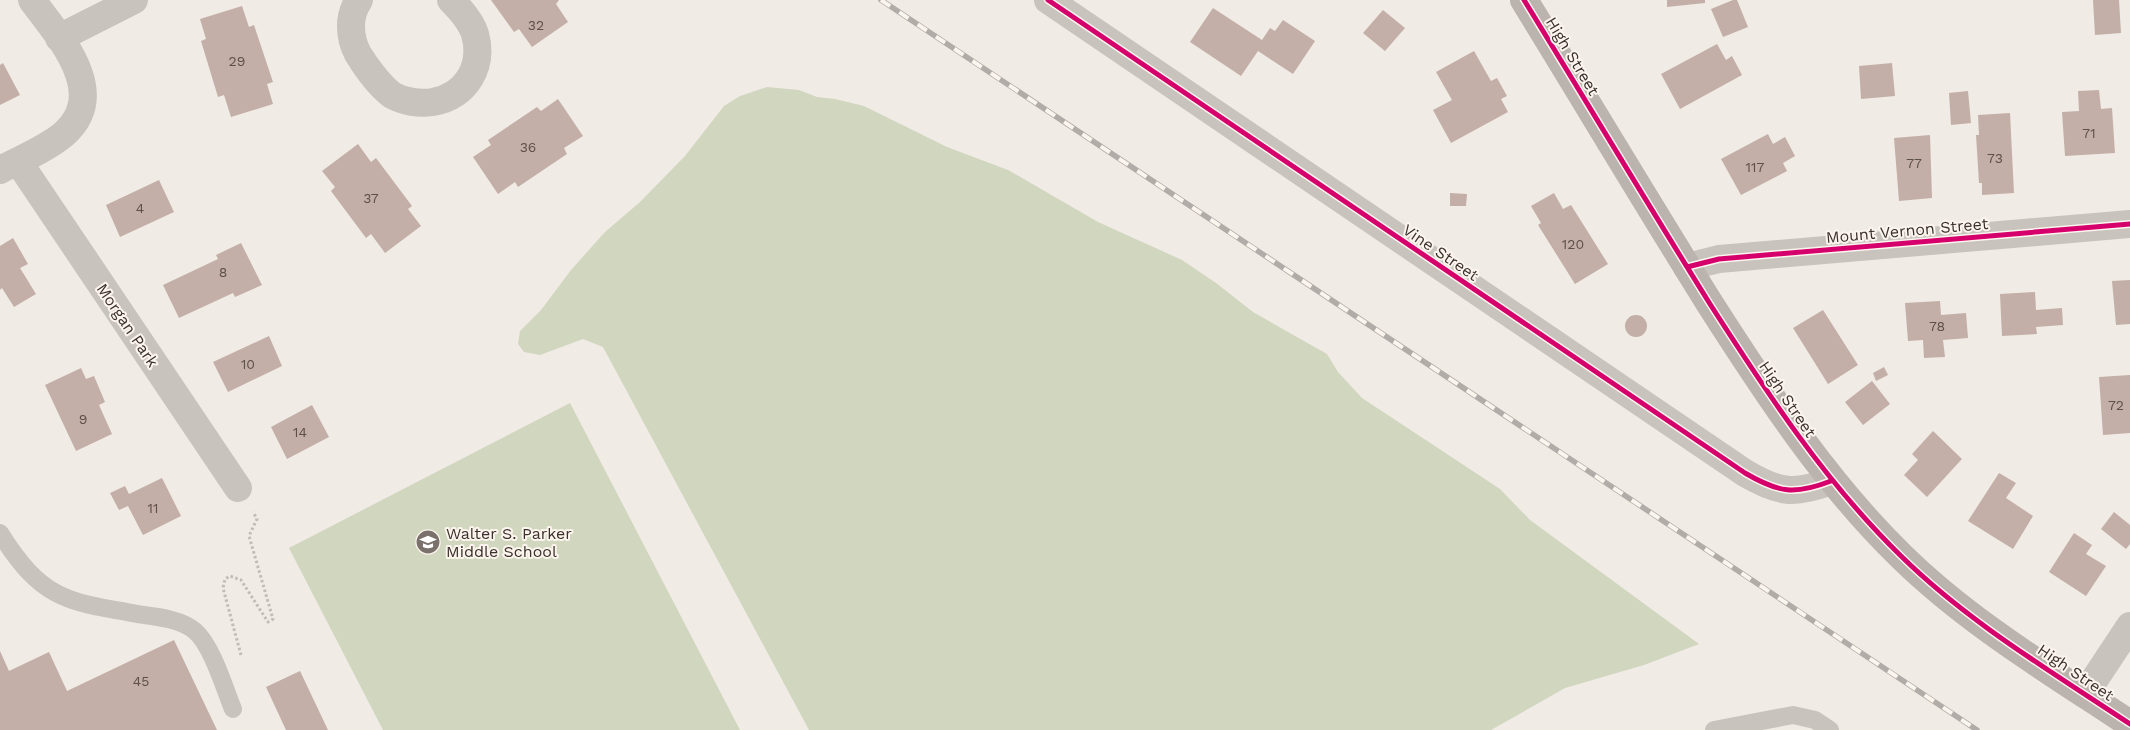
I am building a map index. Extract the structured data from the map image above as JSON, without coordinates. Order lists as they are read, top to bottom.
{
  "streets": {
    "street": [
      "High Street",
      "Mount Vernon Street",
      "Vine Street",
      "Morgan Park"
    ]
  },
  "crossings": [
    ["High Street", "Mount Vernon Street"],
    ["High Street", "Vine Street"]
  ],
  "places": {
    "school or university": ["Walter S. Parker Middle School"]
  },
  "house_numbers": [
    "32",
    "29",
    "71",
    "36",
    "73",
    "77",
    "117",
    "37",
    "4",
    "120",
    "8",
    "78",
    "10",
    "72",
    "9",
    "14",
    "11",
    "45"
  ]
}
